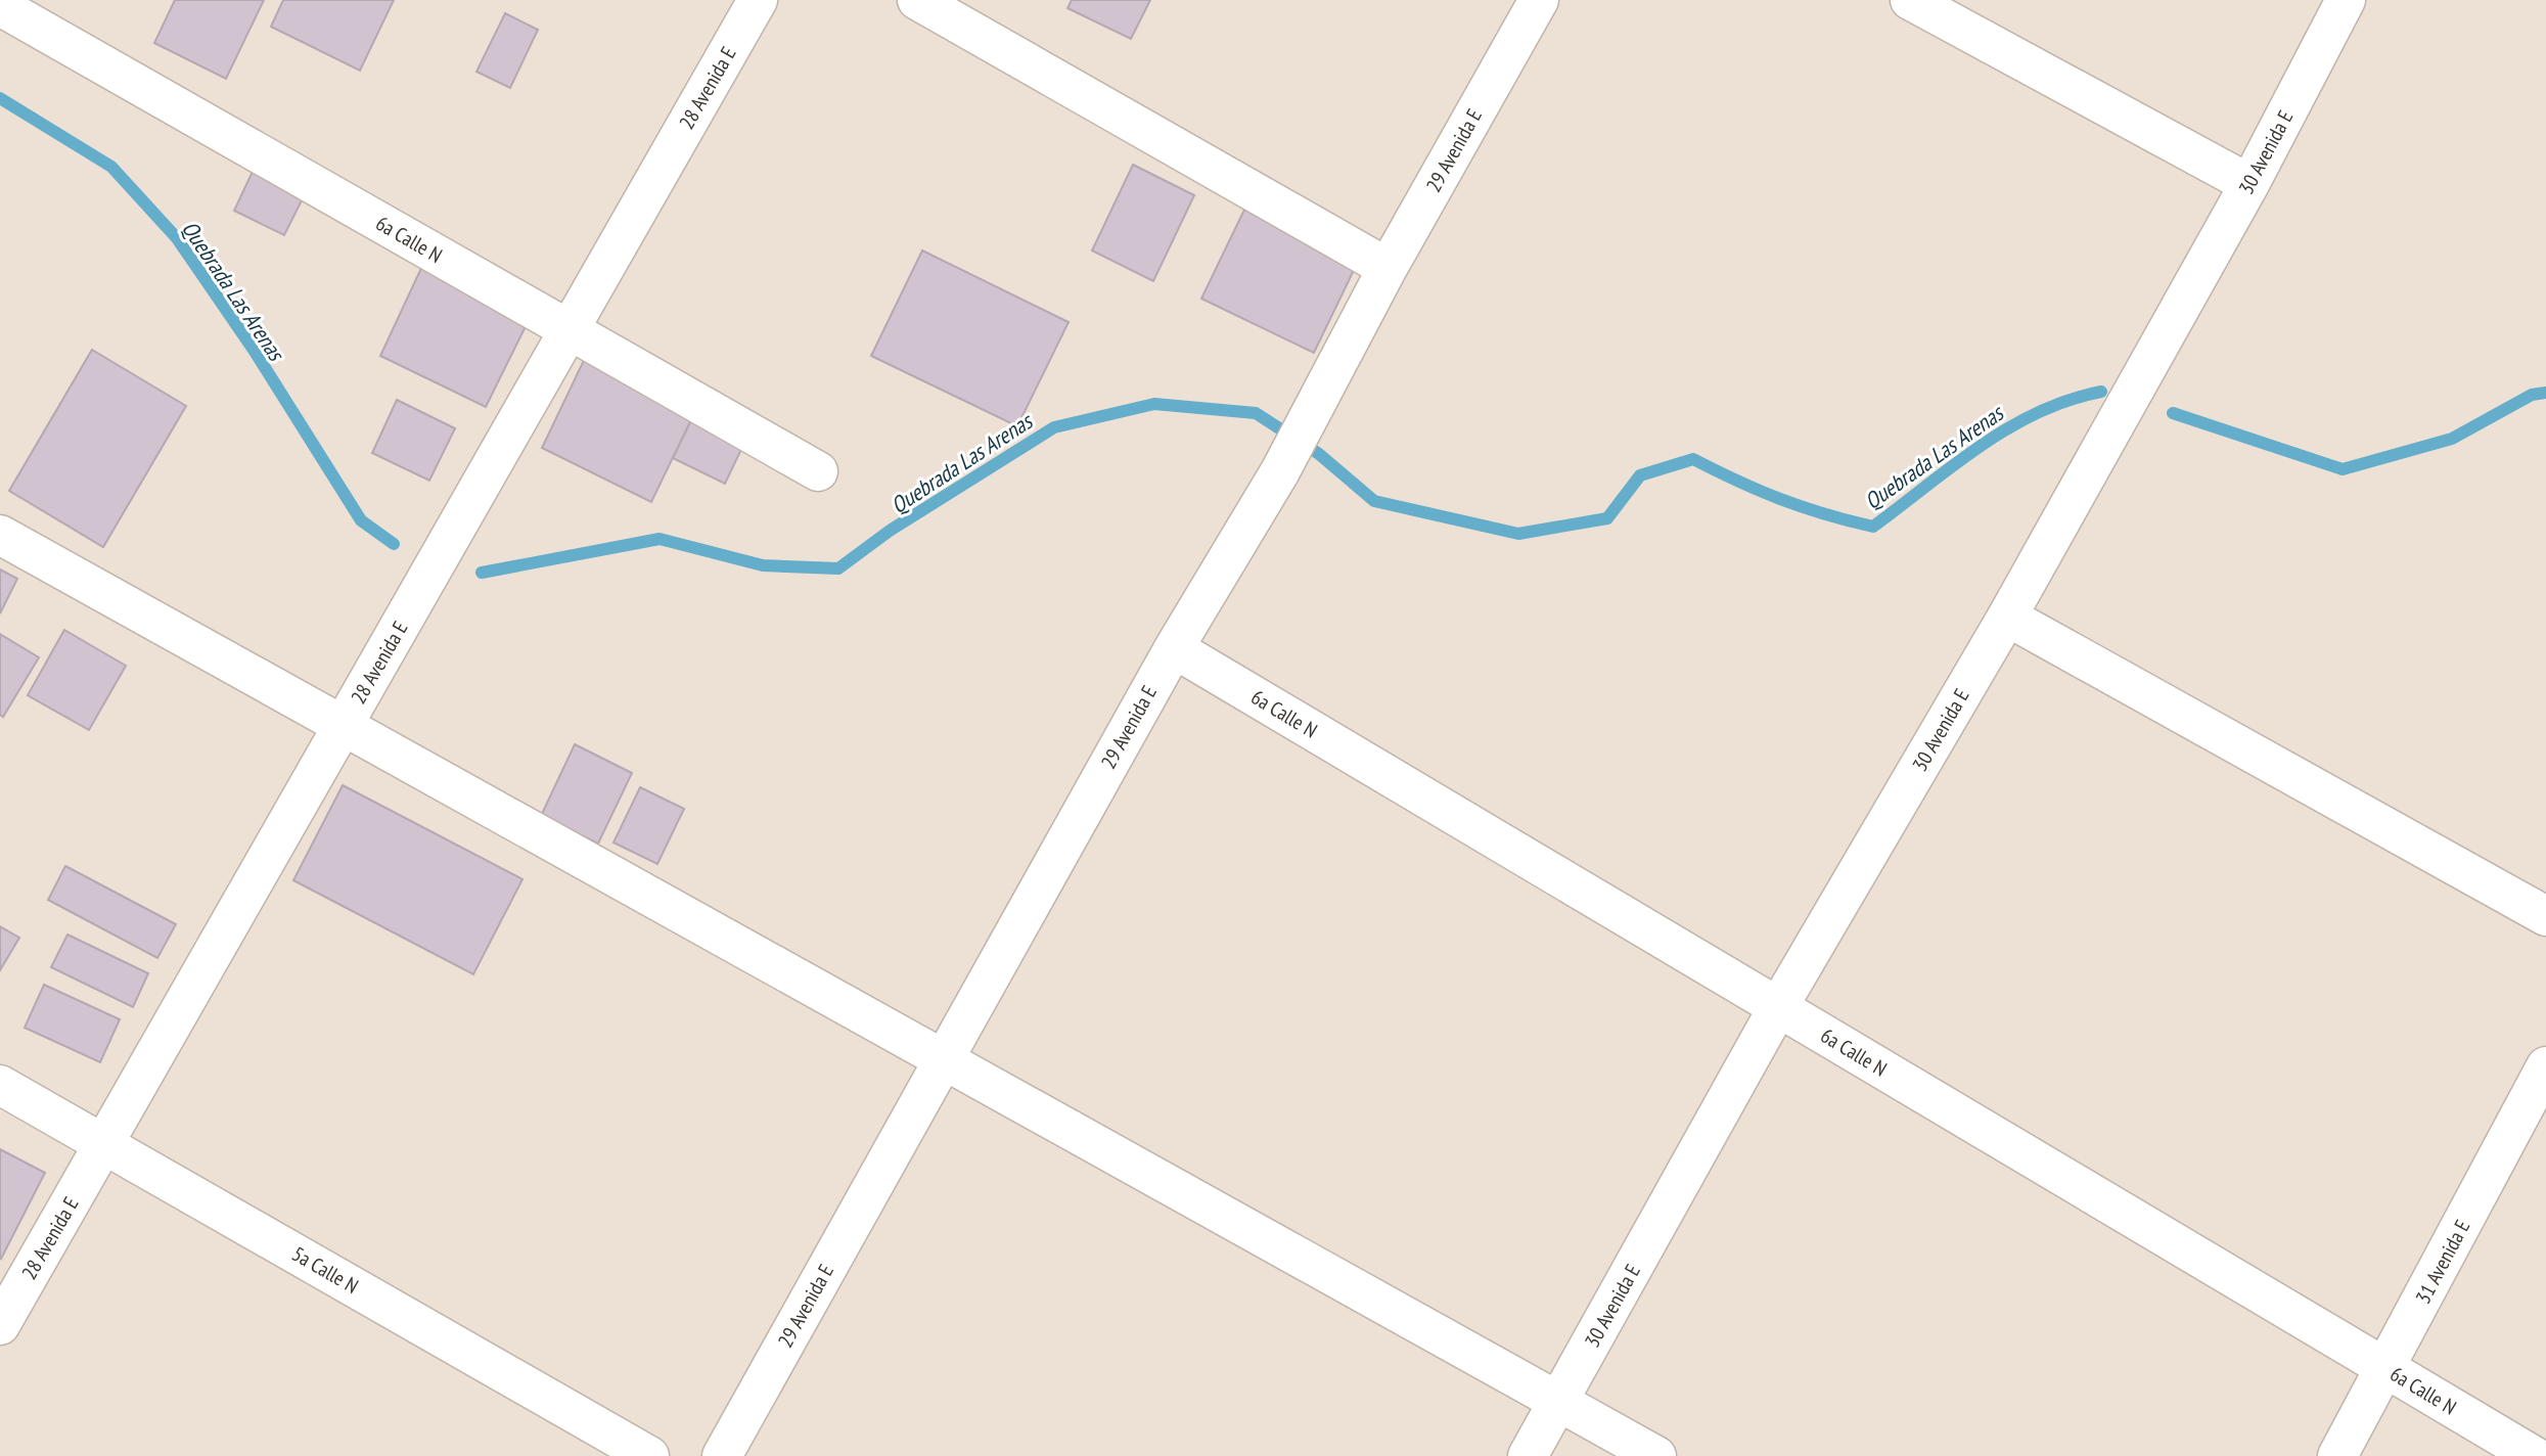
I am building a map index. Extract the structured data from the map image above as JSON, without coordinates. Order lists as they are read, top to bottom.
{
  "streets": {
    "street": [
      "28 Avenida E",
      "29 Avenida E",
      "30 Avenida E",
      "6a Calle N",
      "31 Avenida E",
      "5a Calle N"
    ]
  },
  "crossings": [
    ["28 Avenida E", "6a Calle N"],
    ["28 Avenida E", "5a Calle N"],
    ["29 Avenida E", "6a Calle N"],
    ["30 Avenida E", "6a Calle N"],
    ["6a Calle N", "31 Avenida E"]
  ],
  "water": ["Quebrada Las Arenas"]
}
